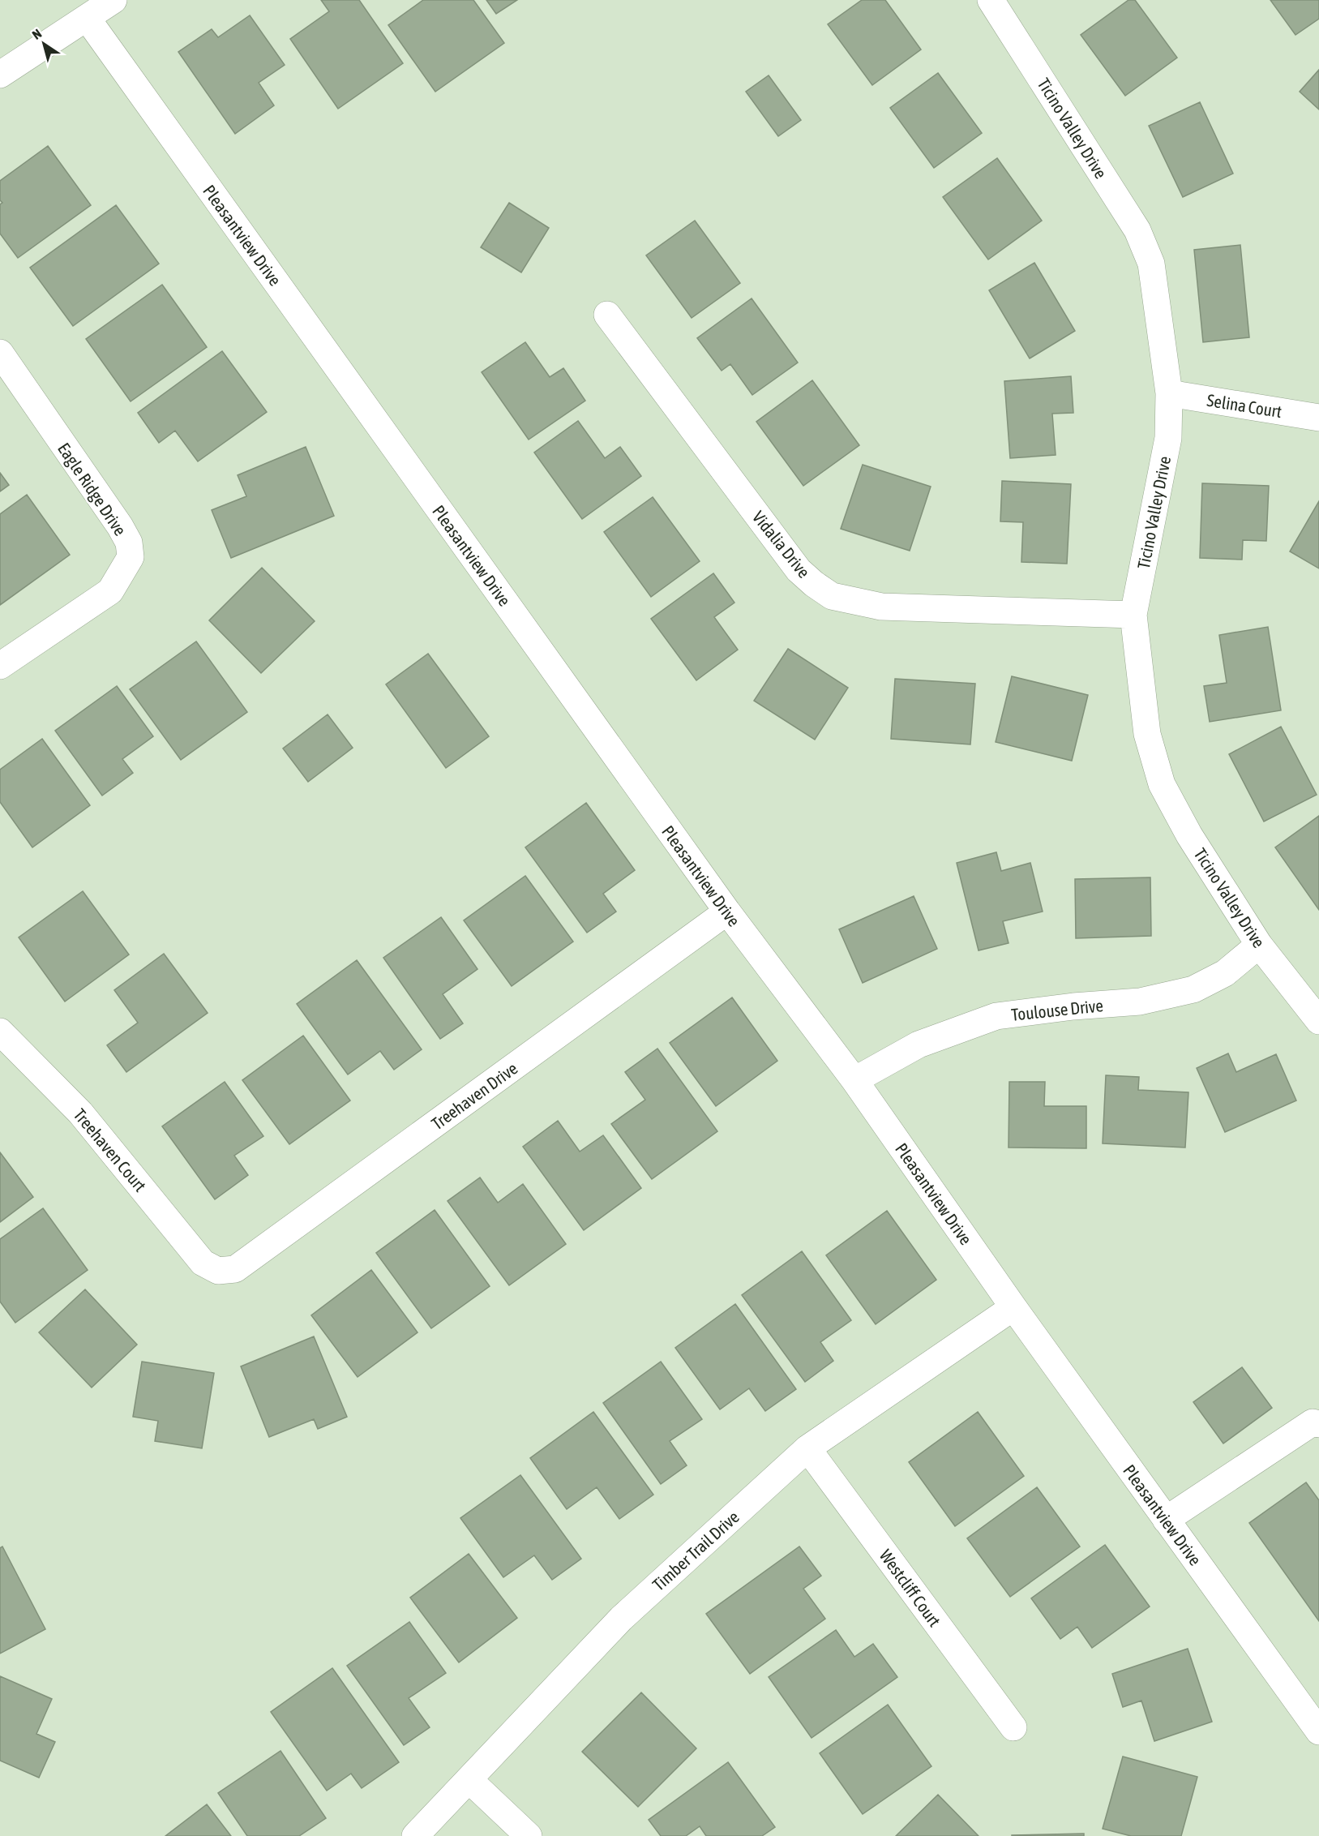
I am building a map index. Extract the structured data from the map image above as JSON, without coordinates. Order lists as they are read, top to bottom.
{
  "streets": {
    "street": [
      "Ticino Valley Drive",
      "Pleasantview Drive",
      "Selina Court",
      "Eagle Ridge Drive",
      "Vidalia Drive",
      "Toulouse Drive",
      "Treehaven Drive",
      "Treehaven Court",
      "Timber Trail Drive",
      "Westcliff Court"
    ]
  },
  "crossings": [
    ["Ticino Valley Drive", "Selina Court"],
    ["Ticino Valley Drive", "Vidalia Drive"],
    ["Ticino Valley Drive", "Toulouse Drive"],
    ["Pleasantview Drive", "Toulouse Drive"],
    ["Pleasantview Drive", "Treehaven Drive"],
    ["Pleasantview Drive", "Timber Trail Drive"],
    ["Treehaven Drive", "Treehaven Court"],
    ["Timber Trail Drive", "Westcliff Court"]
  ],
  "north": "top left"
}
